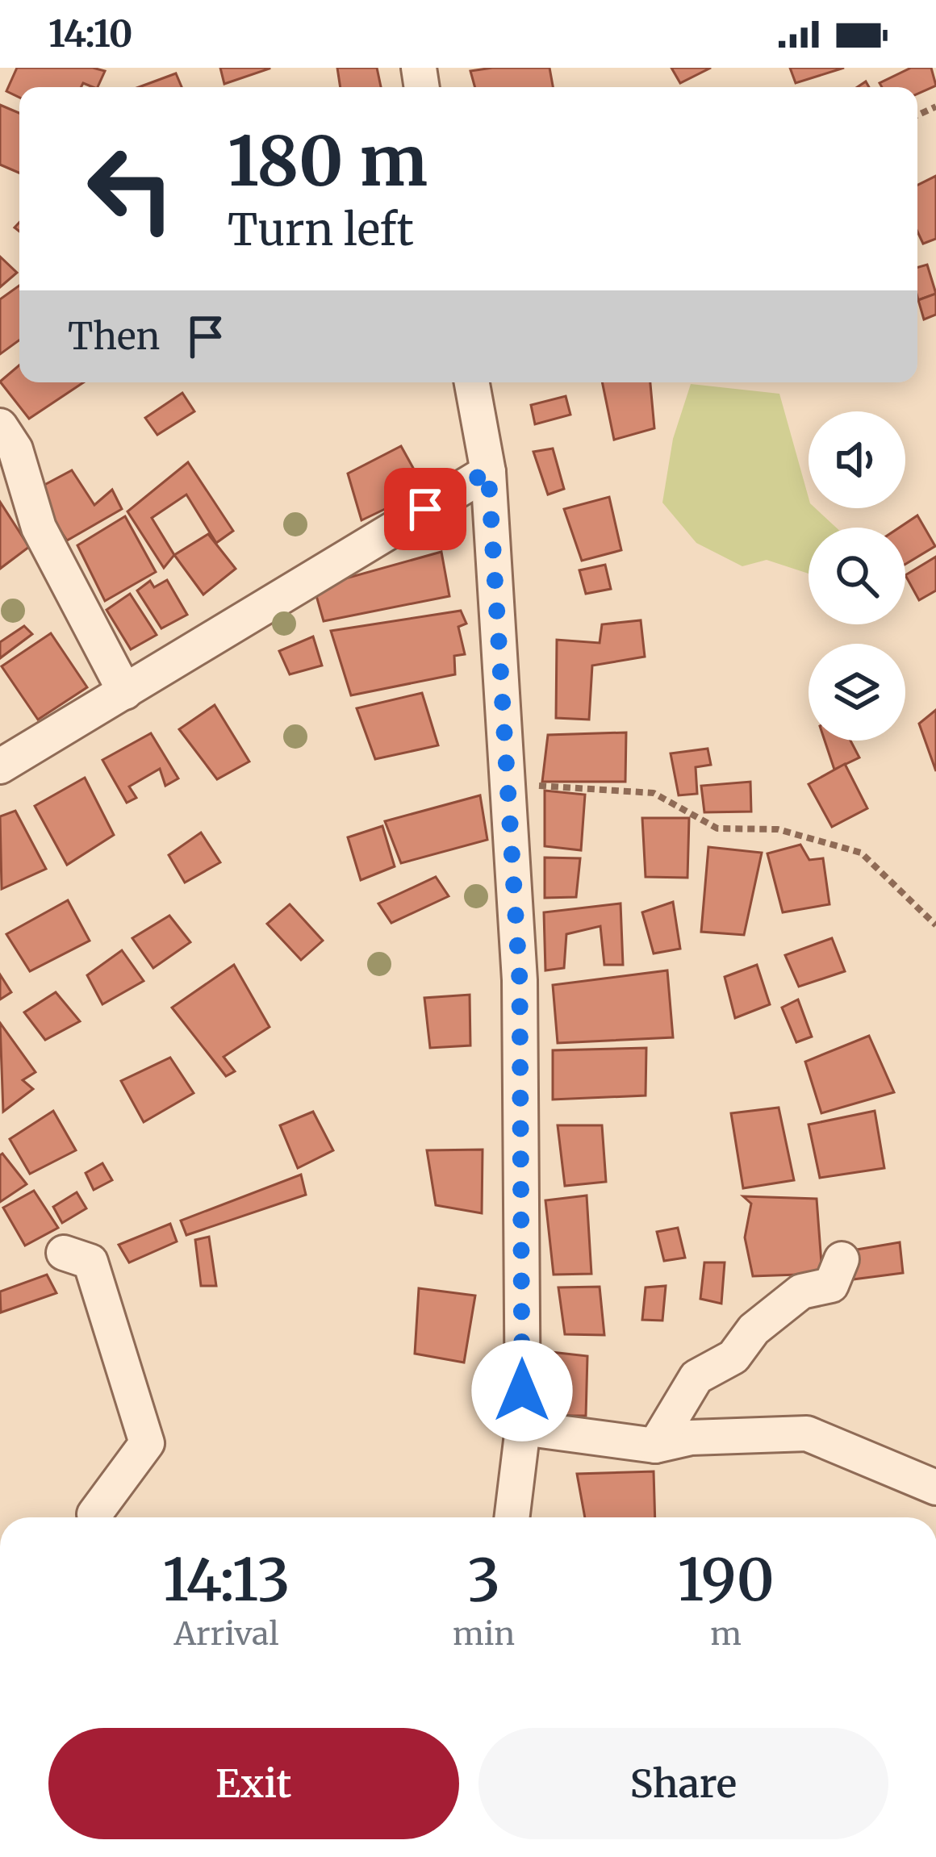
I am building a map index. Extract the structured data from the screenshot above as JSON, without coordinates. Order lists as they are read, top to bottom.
{
  "page": {
    "status": "14:10",
    "turn": ["180 m", "Turn left"],
    "then": "Then",
    "eta": [
      "14:13",
      "Arrival",
      "3",
      "min",
      "190",
      "m"
    ],
    "buttons": ["Exit", "Share"]
  }
}
